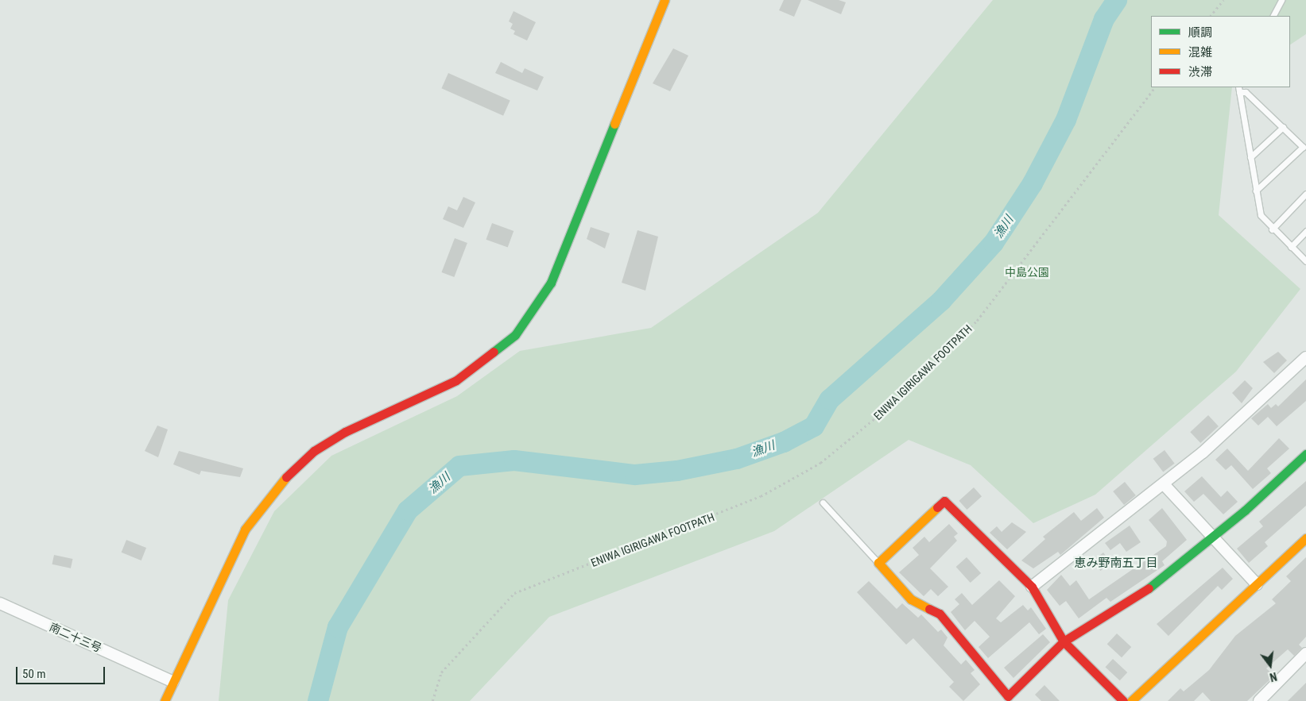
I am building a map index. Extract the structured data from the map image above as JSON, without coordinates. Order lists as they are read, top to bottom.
{
  "streets": {
    "street": ["南二十三号"],
    "path": ["ENIWA IGIRIGAWA FOOTPATH"]
  },
  "districts": ["恵み野南五丁目"],
  "water": ["漁川"],
  "parks": ["中島公園"],
  "legend": ["順調", "混雑", "渋滞"],
  "scale_bar": "50 m",
  "north": "bottom"
}
